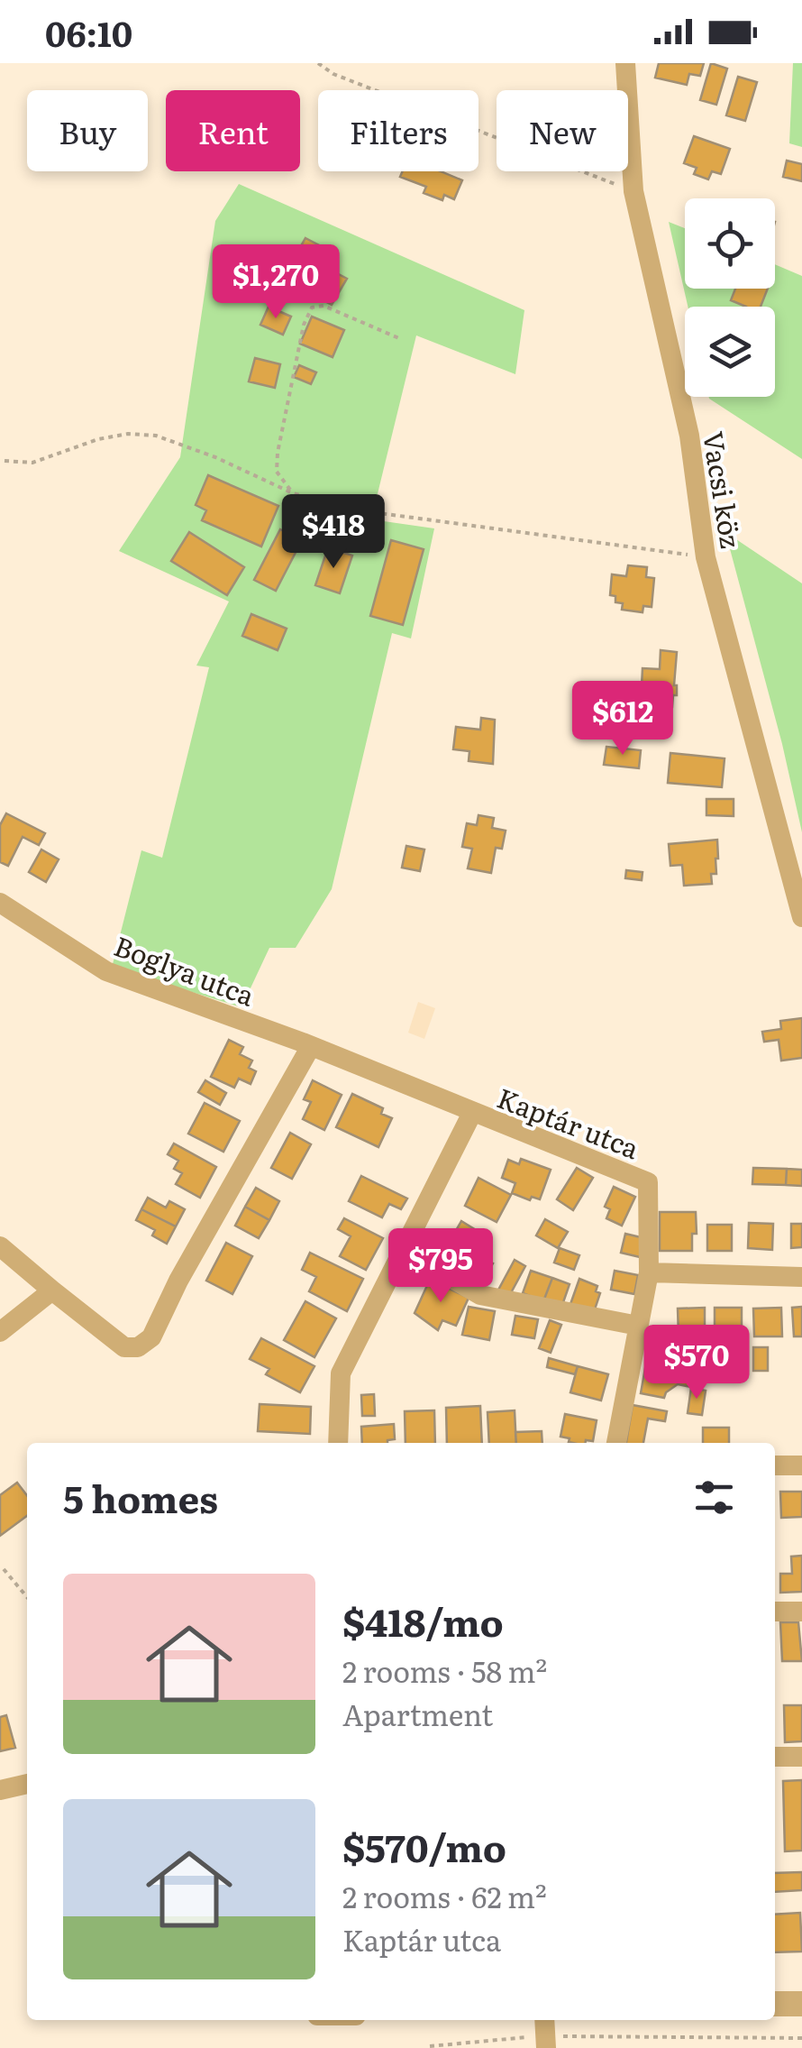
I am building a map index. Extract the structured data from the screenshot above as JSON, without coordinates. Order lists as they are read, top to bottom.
{
  "streets": {
    "street": ["Vacsi köz", "Boglya utca", "Kaptár utca"]
  },
  "crossings": [
    ["Boglya utca", "Kaptár utca"]
  ],
  "page": {
    "status": "06:10",
    "chip": [
      "Buy",
      "Rent",
      "Filters",
      "New"
    ],
    "price": [
      "$1,270",
      "$418",
      "$612",
      "$795",
      "$570"
    ],
    "heading": "5 homes",
    "list": [
      {
        "name": "$418/mo",
        "note": "2 rooms · 58 m² · Apartment"
      },
      {
        "name": "$570/mo",
        "note": "2 rooms · 62 m² · Kaptár utca"
      }
    ]
  }
}
